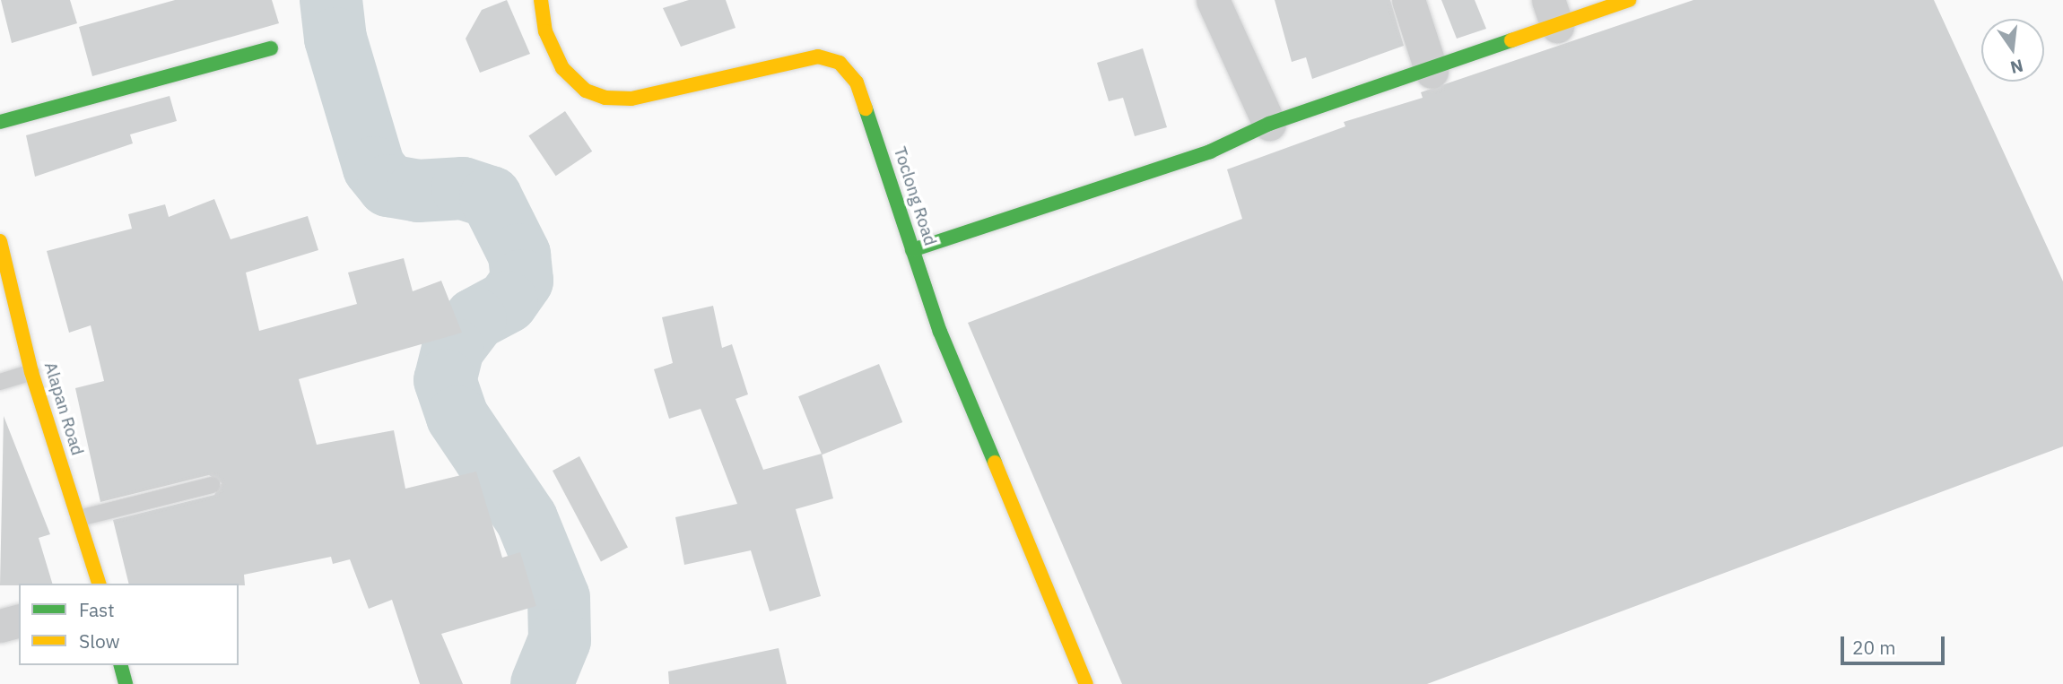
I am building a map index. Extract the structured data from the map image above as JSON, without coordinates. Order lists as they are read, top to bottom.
{
  "streets": {
    "street": ["Toclong Road", "Alapan Road"]
  },
  "legend": ["Fast", "Slow"],
  "scale_bar": "20 m",
  "north": "bottom"
}
